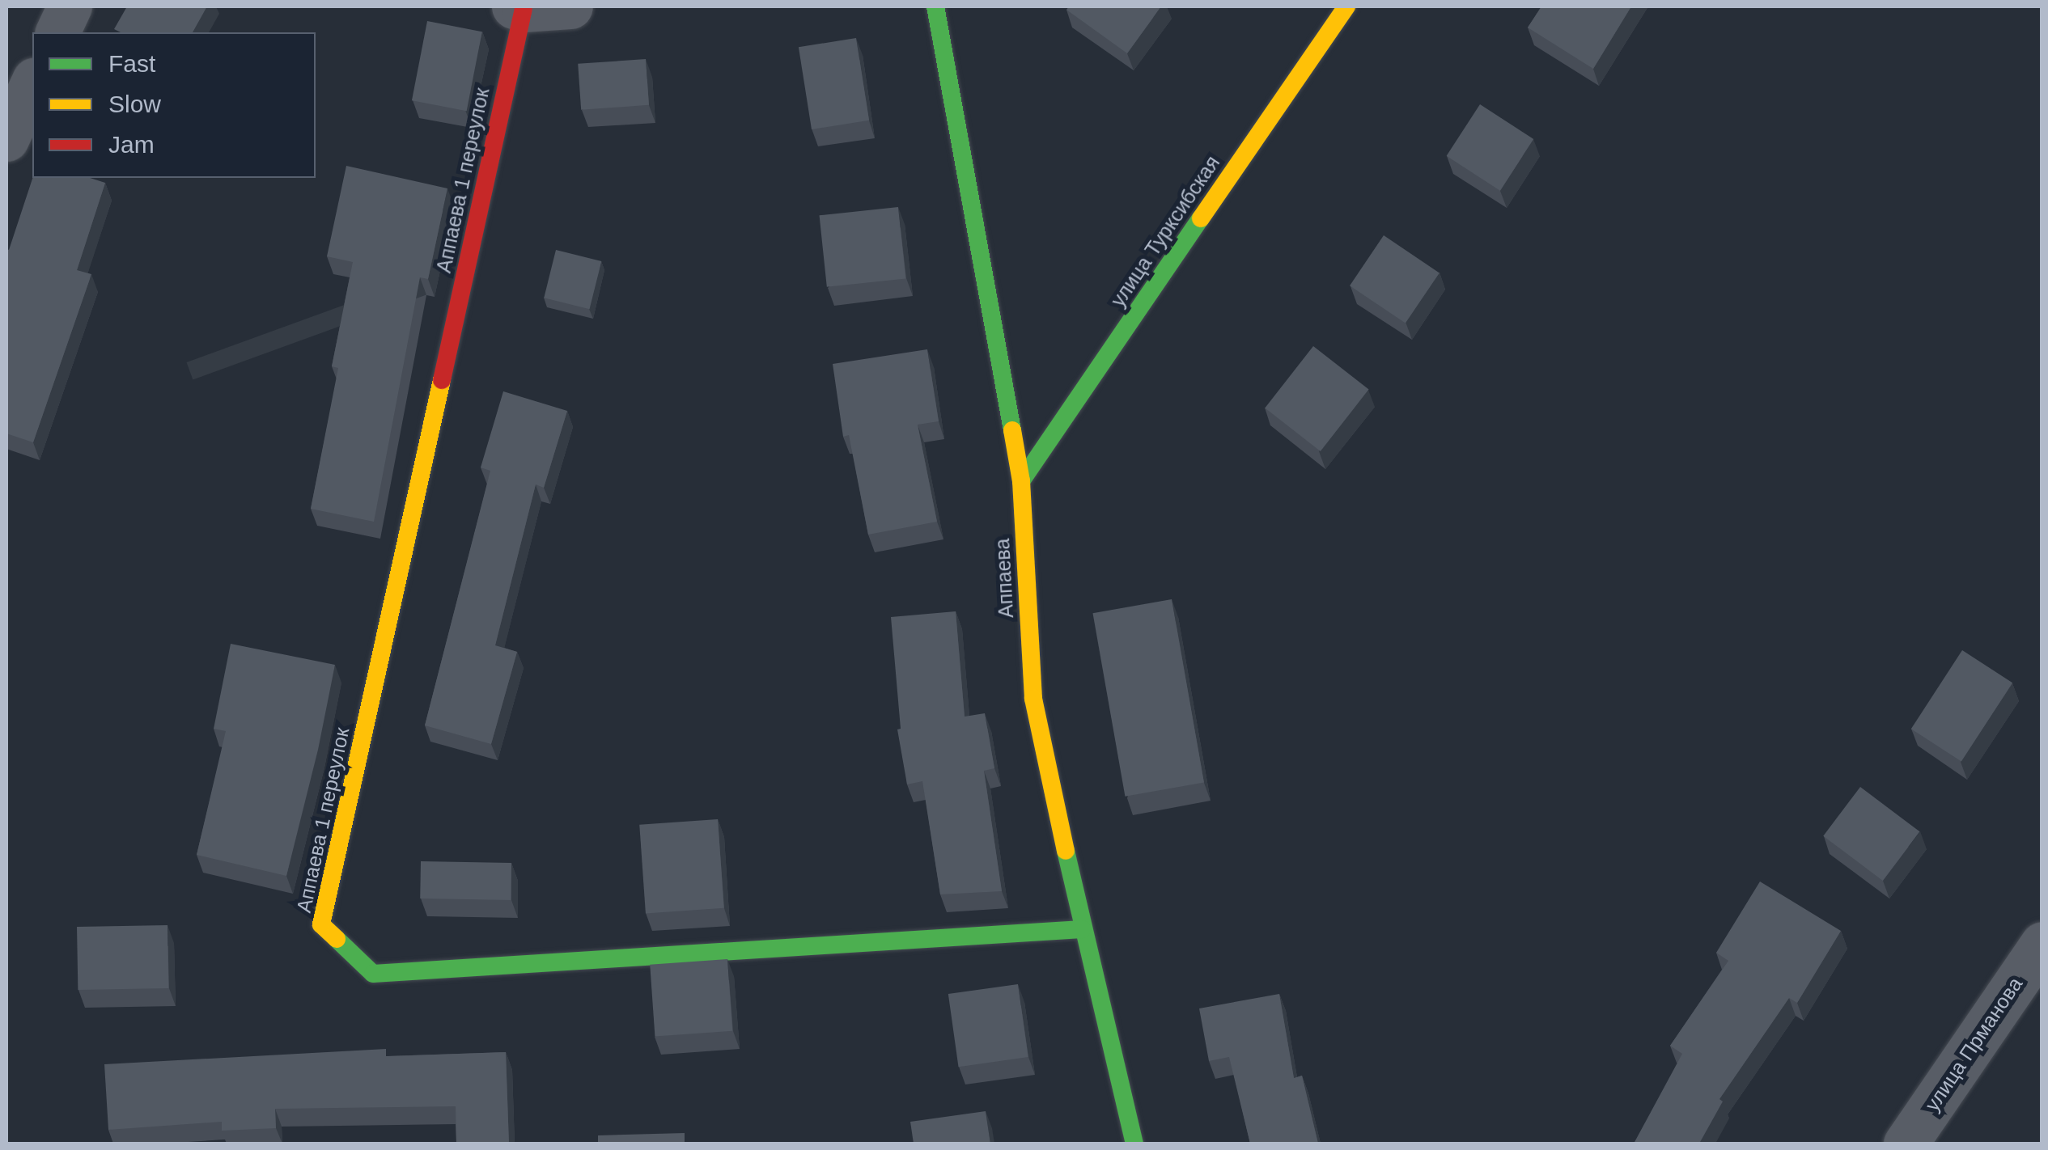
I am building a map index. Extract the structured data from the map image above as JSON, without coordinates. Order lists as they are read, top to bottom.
{
  "streets": {
    "street": [
      "Аппаева 1 переулок",
      "улица Турксибская",
      "Аппаева",
      "улица Прманова"
    ]
  },
  "crossings": [
    ["Аппаева 1 переулок", "Аппаева"],
    ["улица Турксибская", "Аппаева"]
  ],
  "legend": ["Fast", "Slow", "Jam"]
}
